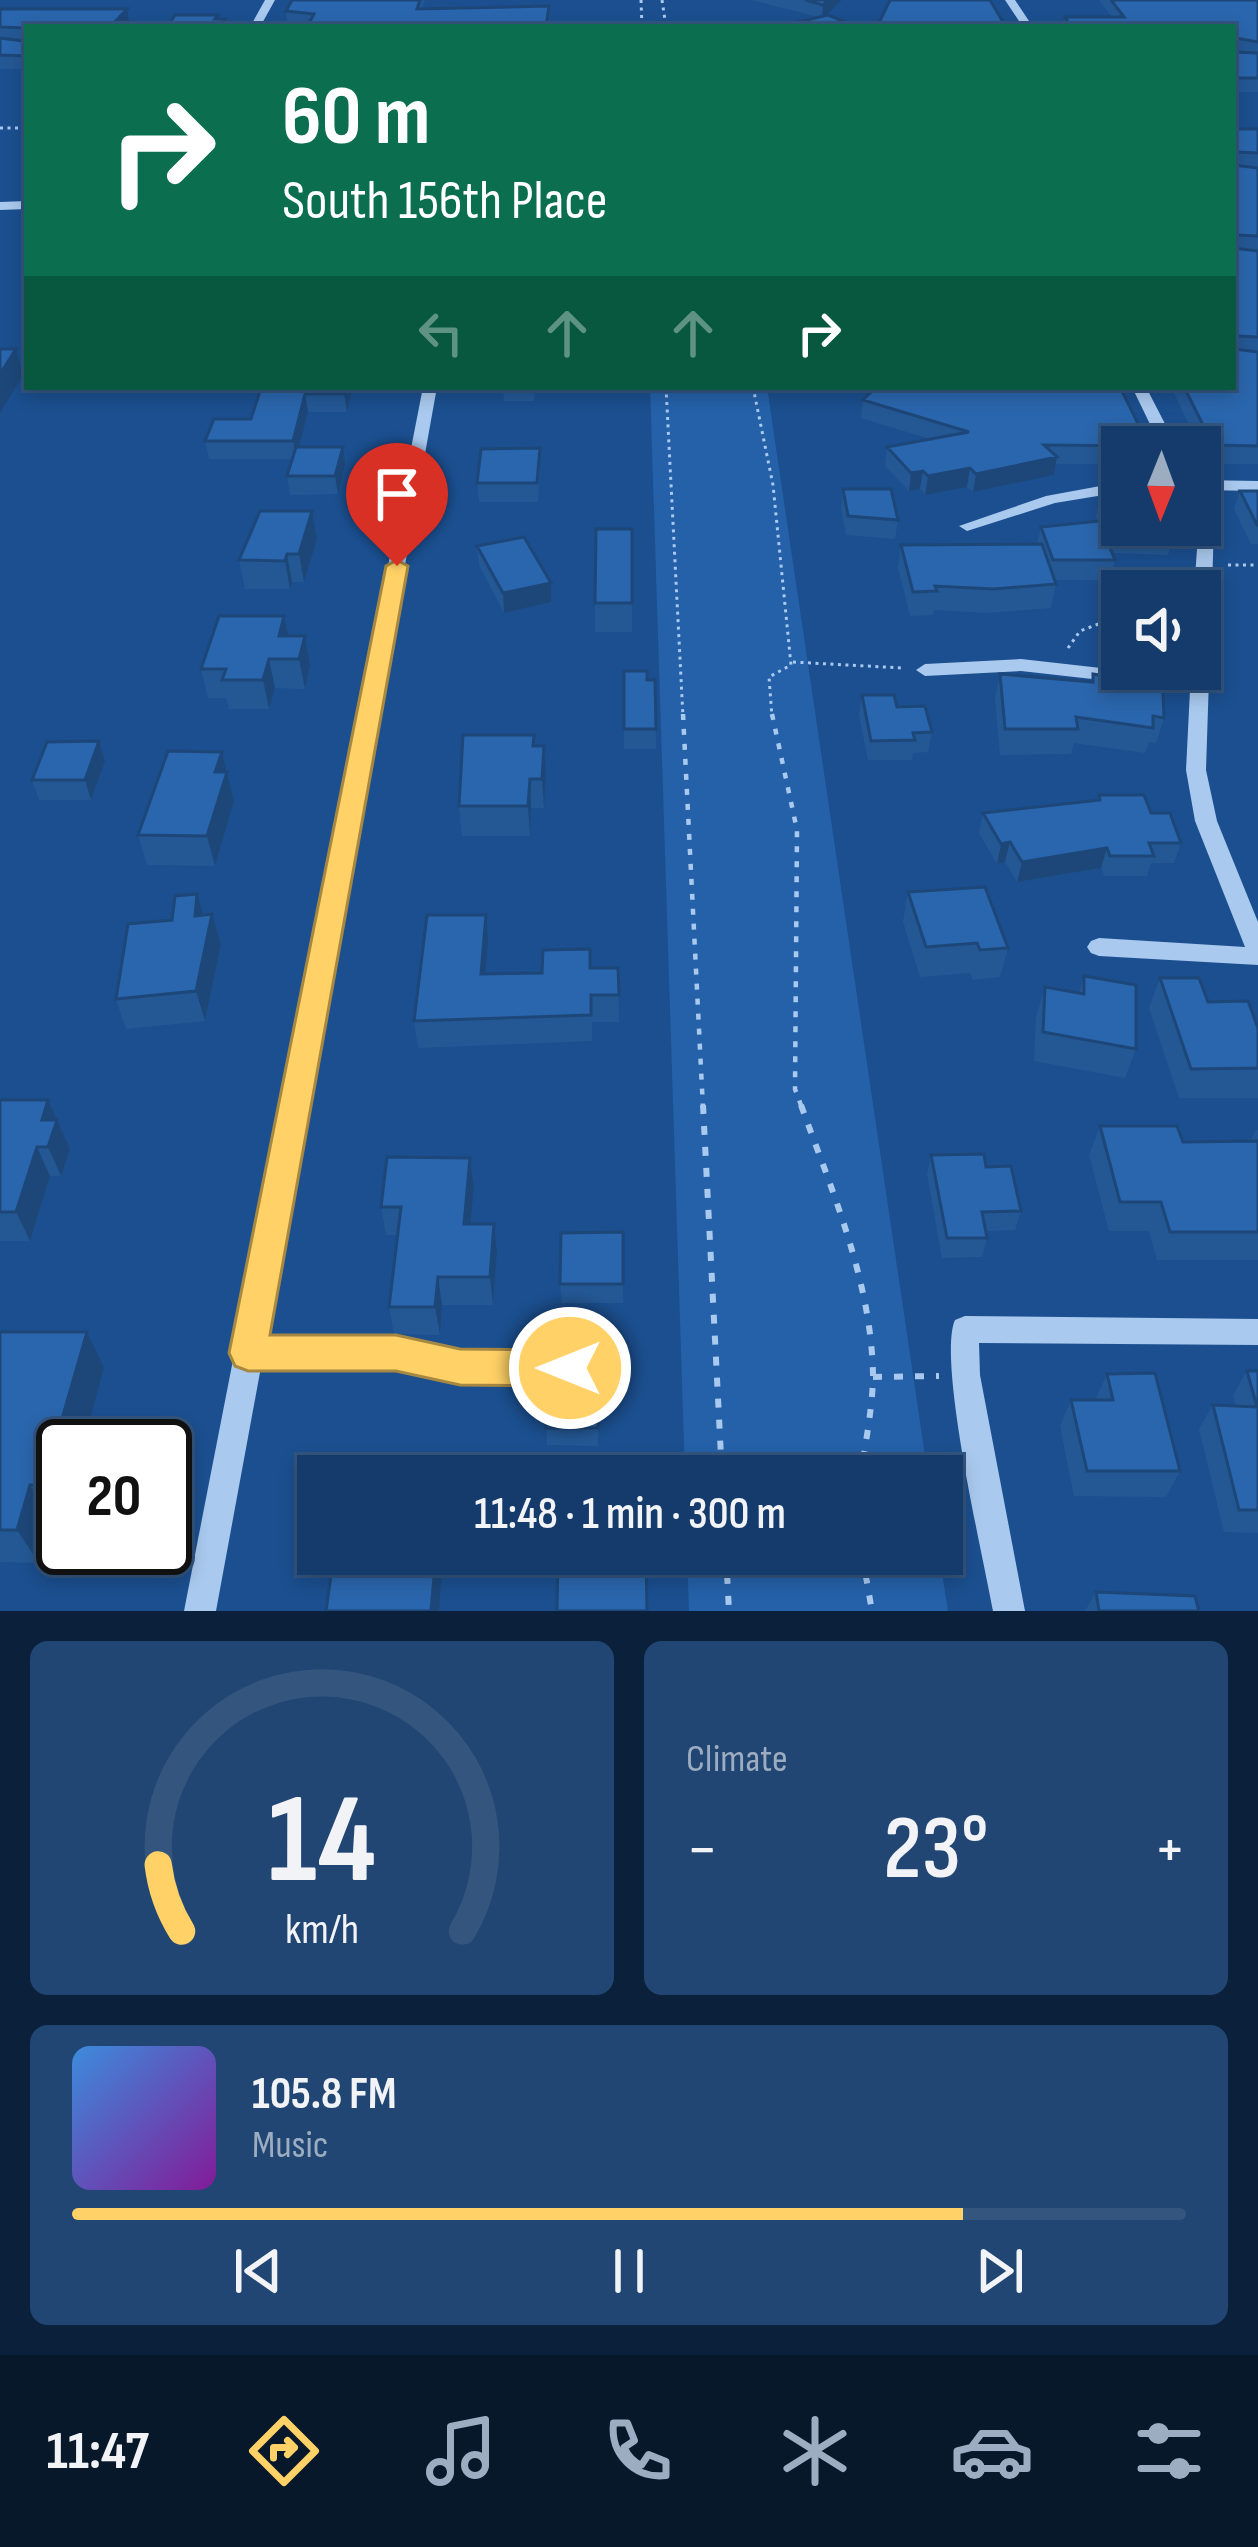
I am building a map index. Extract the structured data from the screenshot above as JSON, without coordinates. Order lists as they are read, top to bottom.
{
  "north": "bottom",
  "page": {
    "turn": ["60 m", "South 156th Place"],
    "limit": "20",
    "trip": "11:48 · 1 min · 300 m",
    "tile": "Climate",
    "heat": ["−", "23°", "+"],
    "song": ["105.8 FM", "Music"],
    "tabs": "11:47",
    "gauge": ["14", "km/h"]
  }
}
